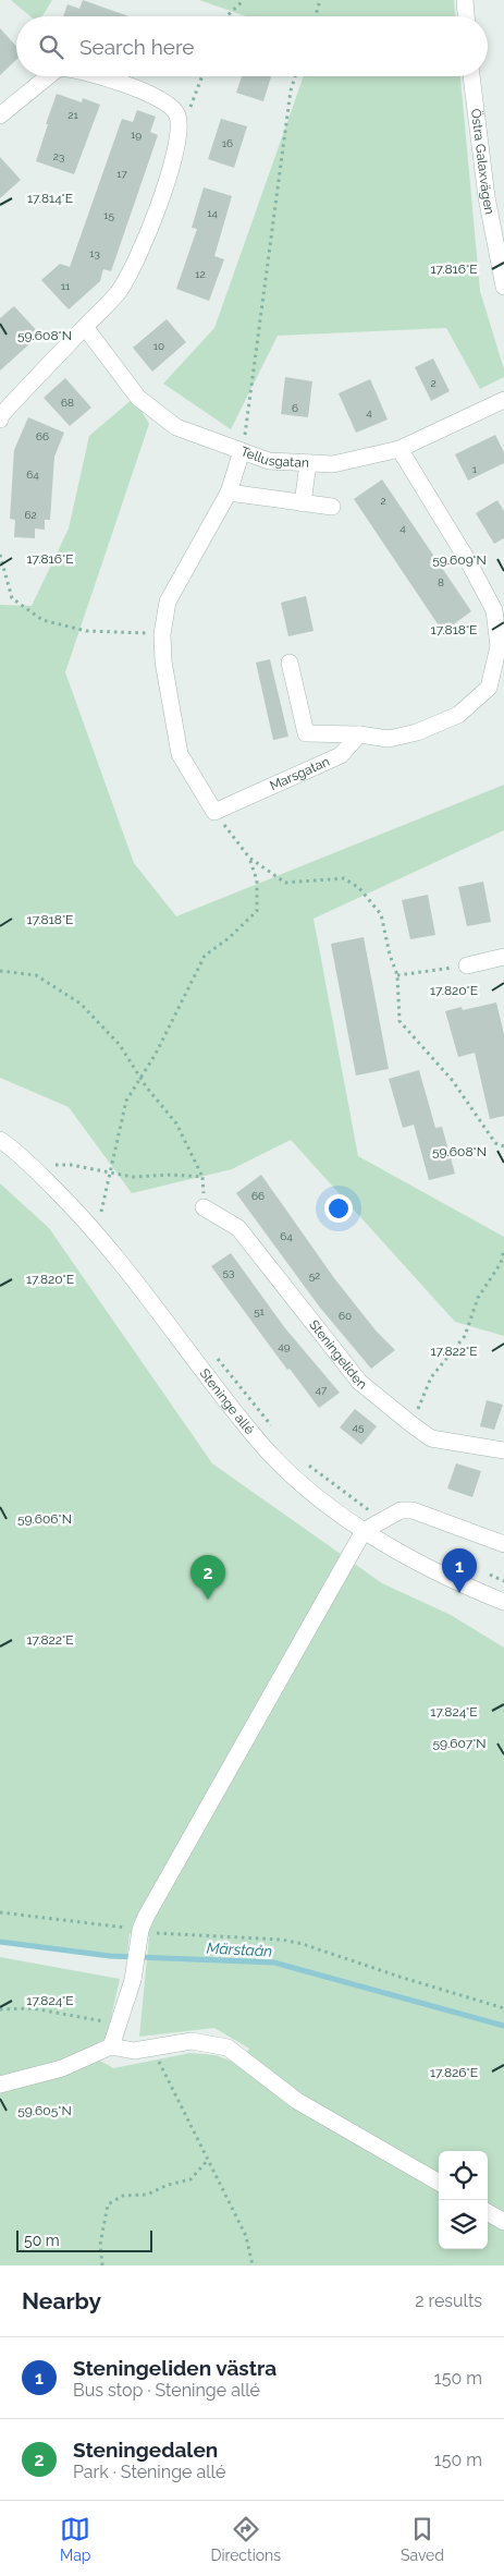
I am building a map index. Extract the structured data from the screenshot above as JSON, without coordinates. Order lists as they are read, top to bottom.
{
  "streets": {
    "street": [
      "Östra Galaxvägen",
      "Tellusgatan",
      "Marsgatan",
      "Steningeliden",
      "Steninge allé"
    ]
  },
  "water": ["Märstaån"],
  "house_numbers": [
    "21",
    "19",
    "16",
    "23",
    "17",
    "14",
    "15",
    "13",
    "12",
    "11",
    "10",
    "2",
    "68",
    "6",
    "4",
    "66",
    "1",
    "64",
    "2",
    "62",
    "4",
    "8",
    "66",
    "64",
    "53",
    "52",
    "51",
    "60",
    "49",
    "47",
    "45"
  ],
  "scale_bar": "50 m",
  "page": {
    "search": "Search here",
    "pins": ["1", "2"],
    "scale": "50 m",
    "heading": ["Nearby", "2 results"],
    "list": [
      {
        "mark": "1",
        "name": "Steningeliden västra",
        "note": "Bus stop · Steninge allé",
        "value": "150 m"
      },
      {
        "mark": "2",
        "name": "Steningedalen",
        "note": "Park · Steninge allé",
        "value": "150 m"
      }
    ],
    "nav": ["Map", "Directions", "Saved"]
  },
  "coordinates": [
    "17.814°E",
    "17.816°E",
    "59.608°N",
    "59.609°N",
    "17.818°E",
    "17.820°E",
    "17.822°E",
    "59.606°N",
    "17.824°E",
    "59.607°N",
    "17.826°E",
    "59.605°N"
  ]
}
